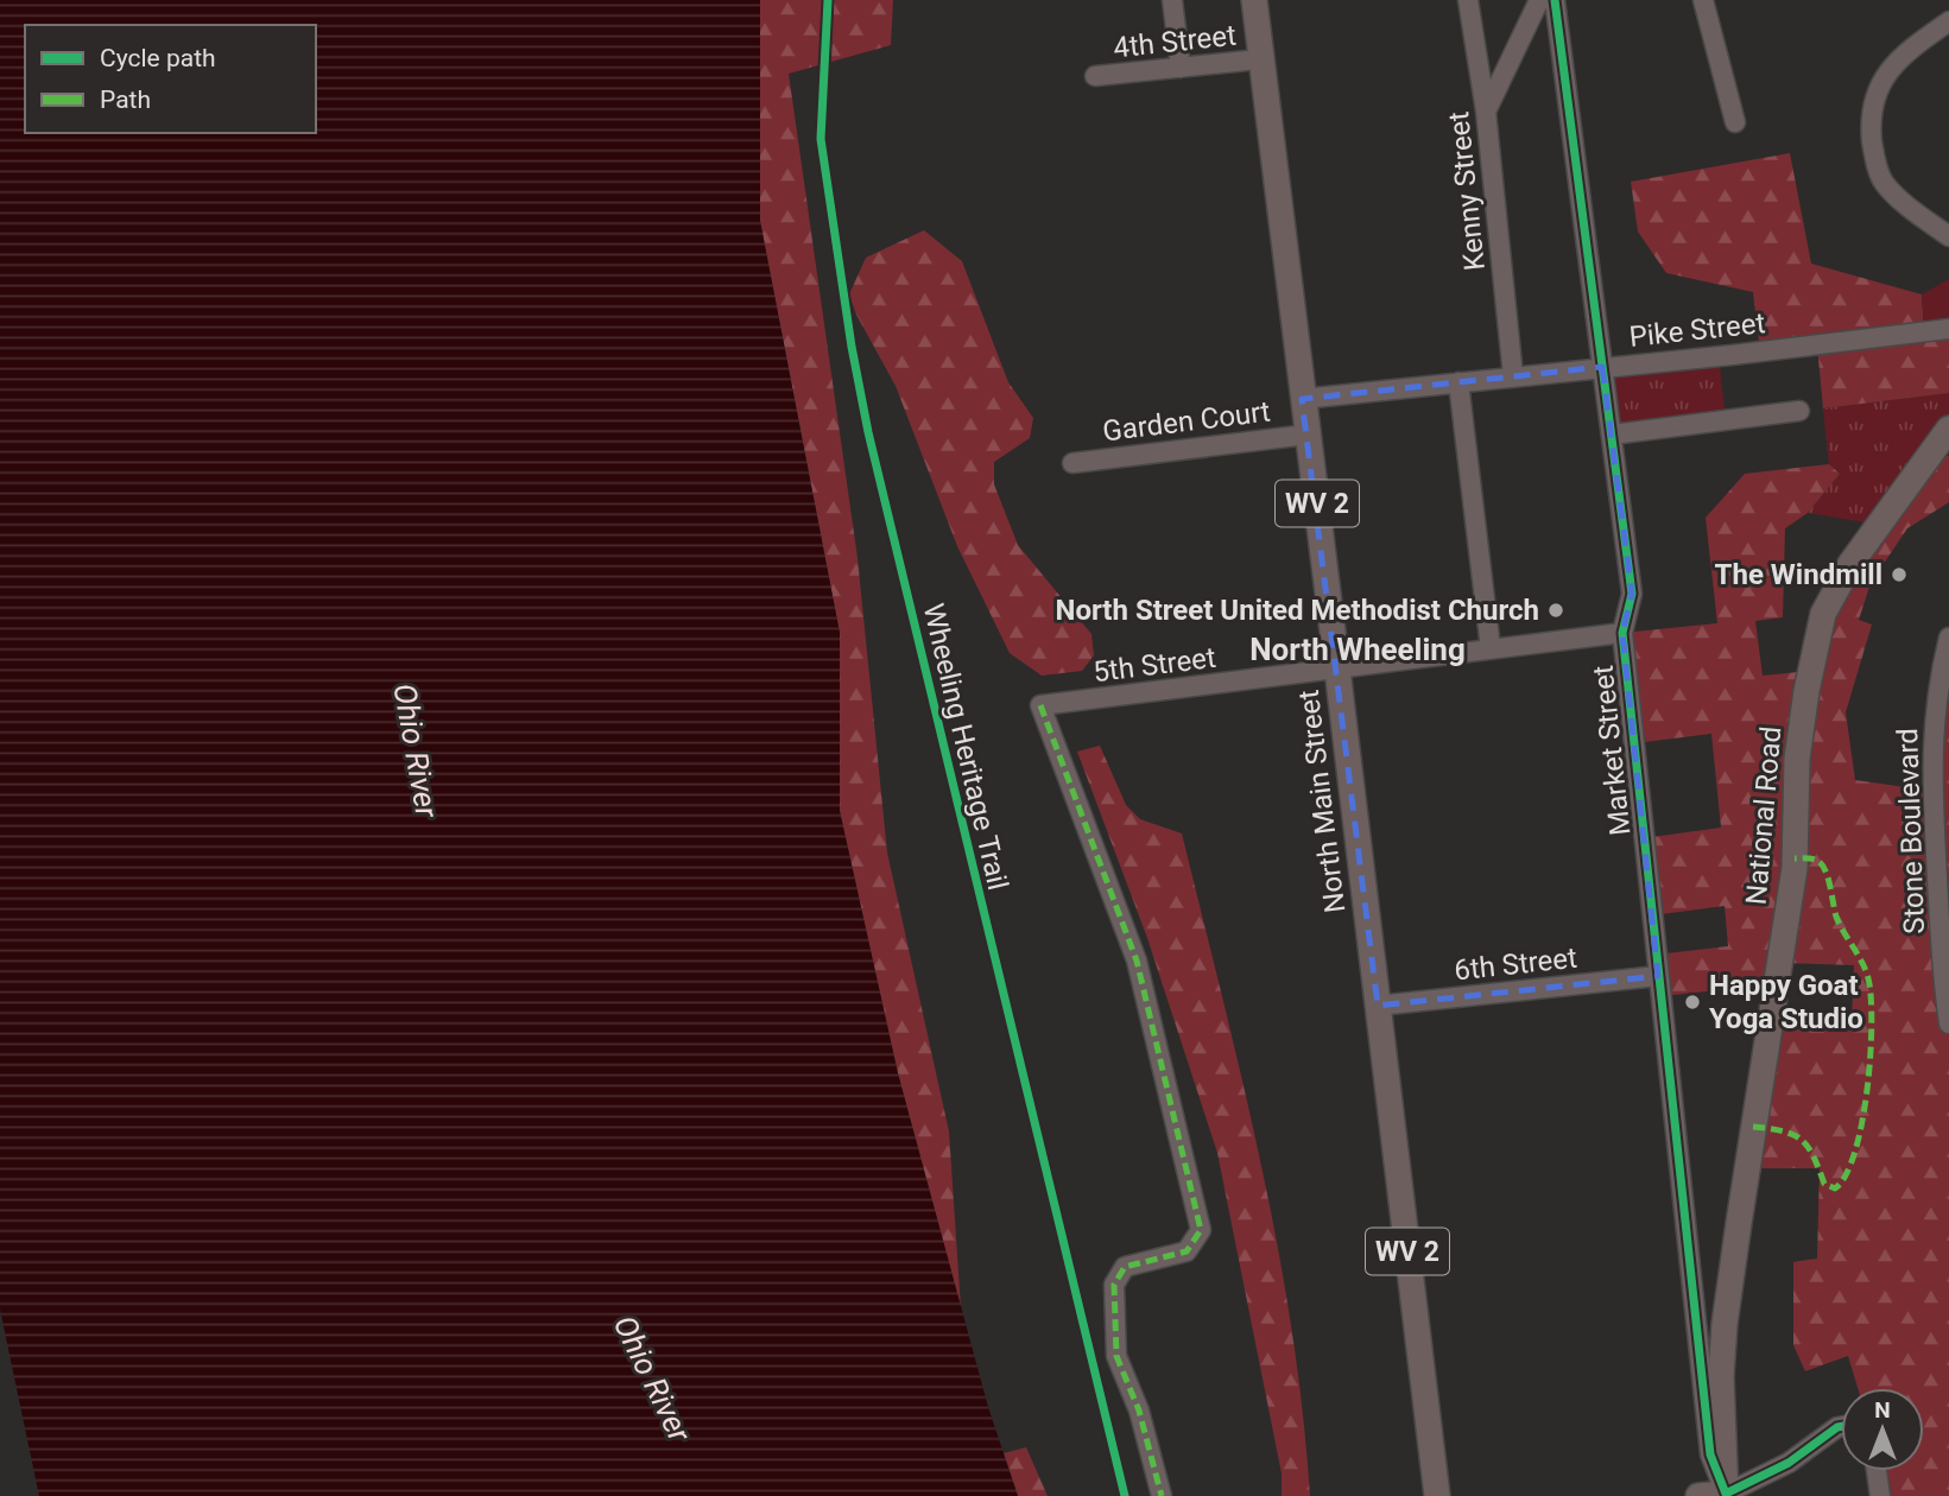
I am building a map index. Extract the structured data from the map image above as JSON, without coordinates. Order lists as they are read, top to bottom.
{
  "streets": {
    "main road": ["WV 2", "North Main Street", "National Road"],
    "street": [
      "4th Street",
      "Kenny Street",
      "Pike Street",
      "Garden Court",
      "5th Street",
      "Market Street",
      "Stone Boulevard",
      "6th Street"
    ],
    "cycle path": ["Wheeling Heritage Trail"]
  },
  "crossings": [
    ["4th Street", "North Main Street"],
    ["Kenny Street", "Pike Street"],
    ["Pike Street", "Market Street"],
    ["Pike Street", "North Main Street"],
    ["Garden Court", "North Main Street"],
    ["5th Street", "Market Street"],
    ["5th Street", "North Main Street"],
    ["Market Street", "National Road"],
    ["Market Street", "6th Street"],
    ["North Main Street", "6th Street"]
  ],
  "districts": ["North Wheeling"],
  "water": ["Ohio River"],
  "places": ["The Windmill", "North Street United Methodist Church", "Happy Goat Yoga Studio"],
  "legend": ["Cycle path", "Path"],
  "north": "top"
}
